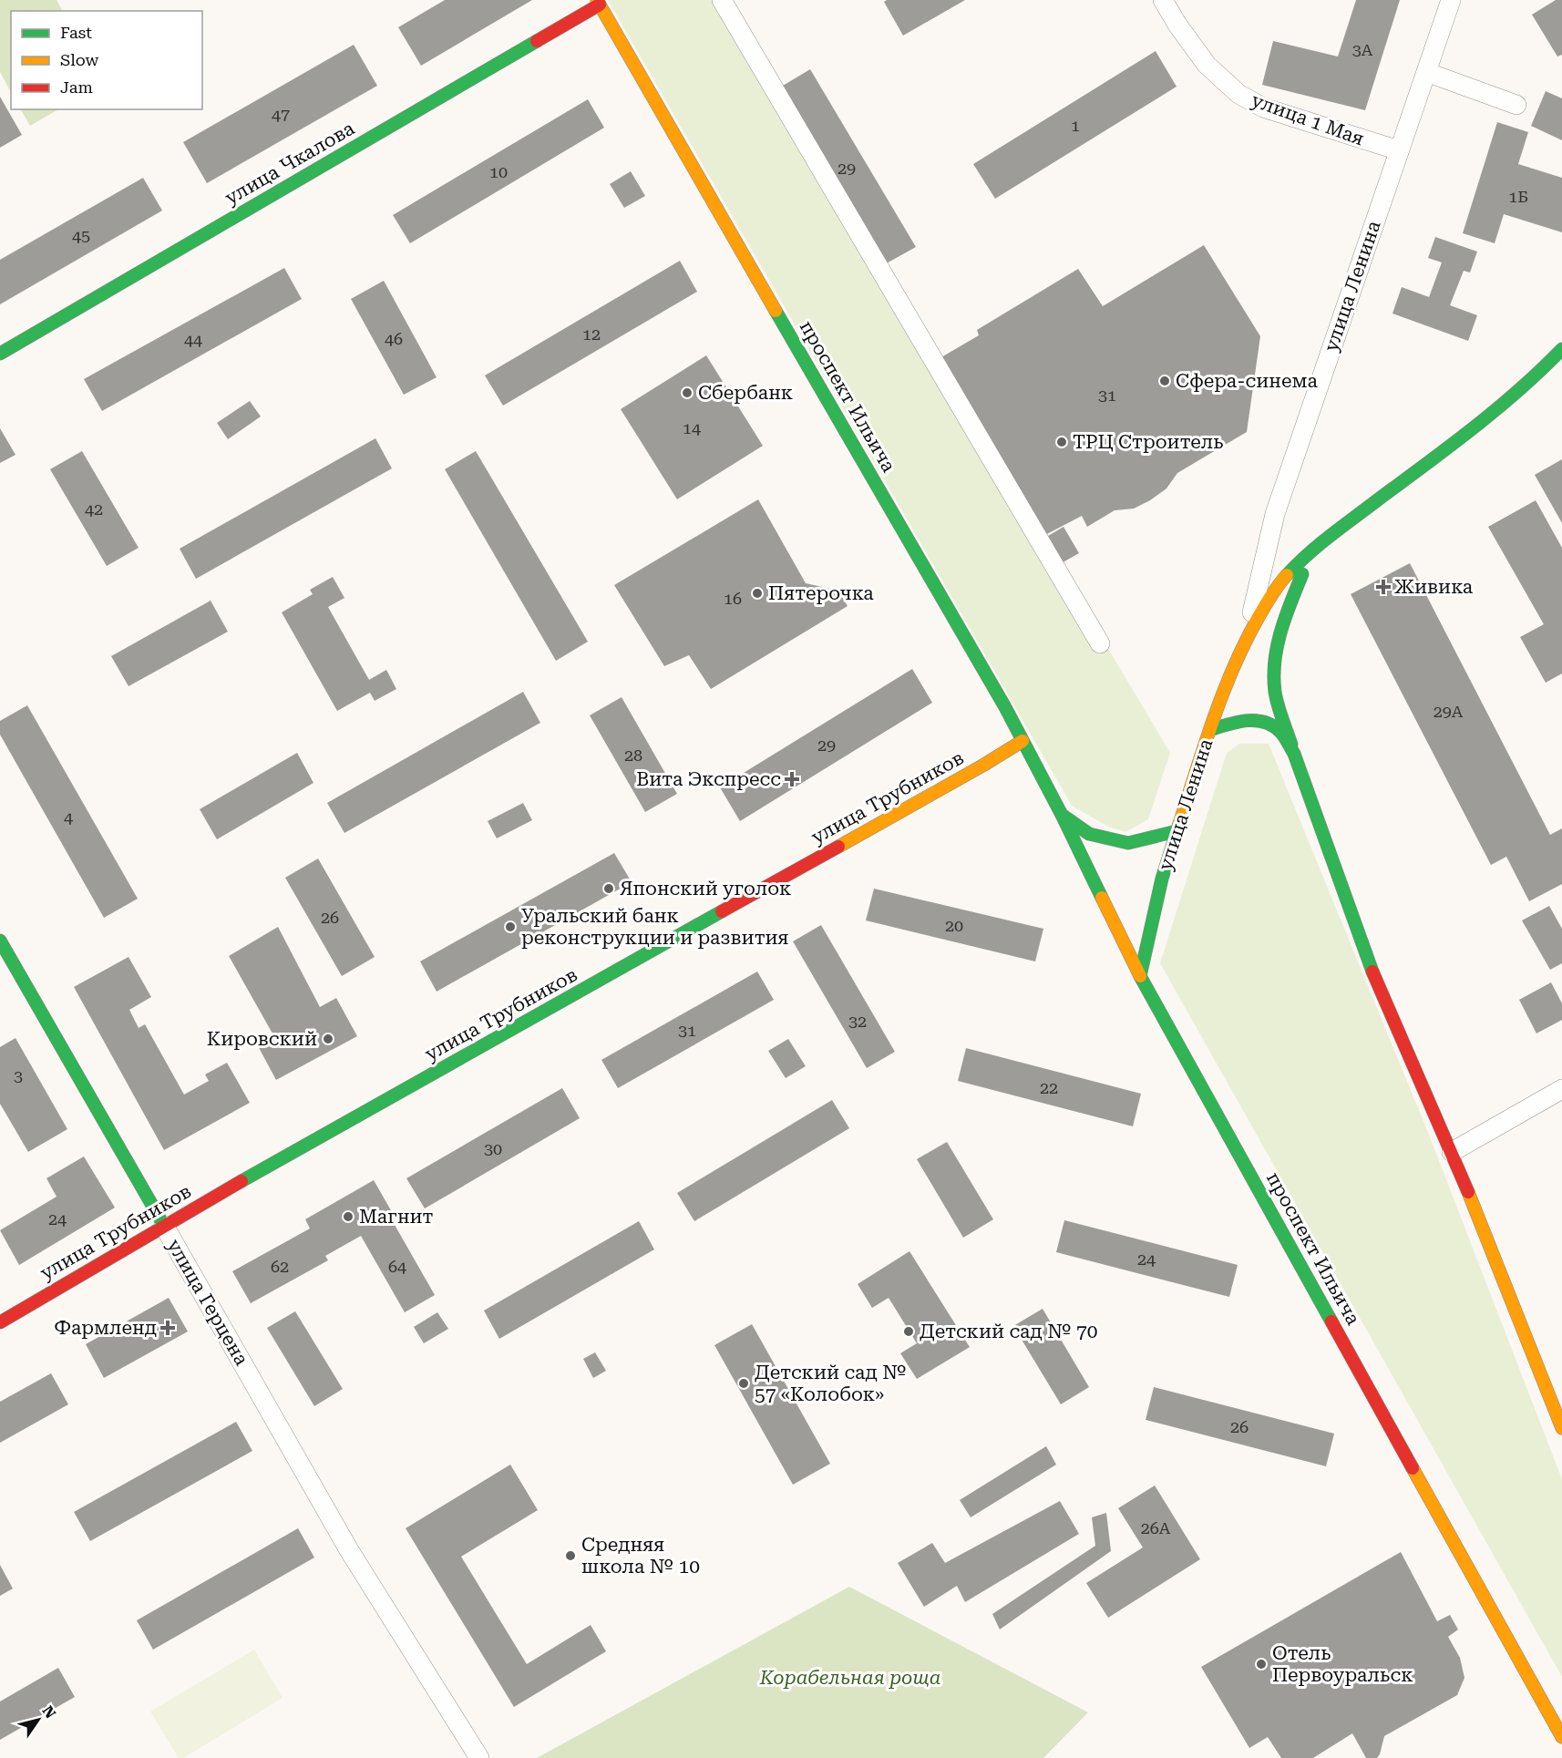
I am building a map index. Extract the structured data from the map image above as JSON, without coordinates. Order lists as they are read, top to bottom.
{
  "streets": {
    "main road": [
      "улица Чкалова",
      "улица Ленина",
      "проспект Ильича",
      "улица Трубников",
      "улица Герцена"
    ],
    "street": ["улица 1 Мая"]
  },
  "crossings": [
    ["улица 1 Мая", "улица Ленина"],
    ["улица Чкалова", "проспект Ильича"],
    ["улица Ленина", "проспект Ильича"],
    ["проспект Ильича", "улица Трубников"],
    ["улица Трубников", "улица Герцена"]
  ],
  "parks": ["Корабельная роща"],
  "places": {
    "other": [
      "Сфера-синема",
      "Сбербанк",
      "ТРЦ Строитель",
      "Пятерочка",
      "Японский уголок",
      "Уральский банк реконструкции и развития",
      "Кировский",
      "Магнит",
      "Детский сад № 70",
      "Детский сад № 57 «Колобок»",
      "Средняя школа № 10",
      "Отель Первоуральск"
    ],
    "health": ["Живика", "Вита Экспресс", "Фармленд"]
  },
  "house_numbers": [
    "3А",
    "47",
    "1",
    "29",
    "10",
    "1Б",
    "45",
    "12",
    "46",
    "44",
    "31",
    "14",
    "42",
    "16",
    "29А",
    "29",
    "28",
    "4",
    "26",
    "20",
    "32",
    "31",
    "3",
    "22",
    "30",
    "24",
    "24",
    "62",
    "64",
    "26",
    "26А"
  ],
  "legend": ["Fast", "Slow", "Jam"],
  "north": "top right"
}
